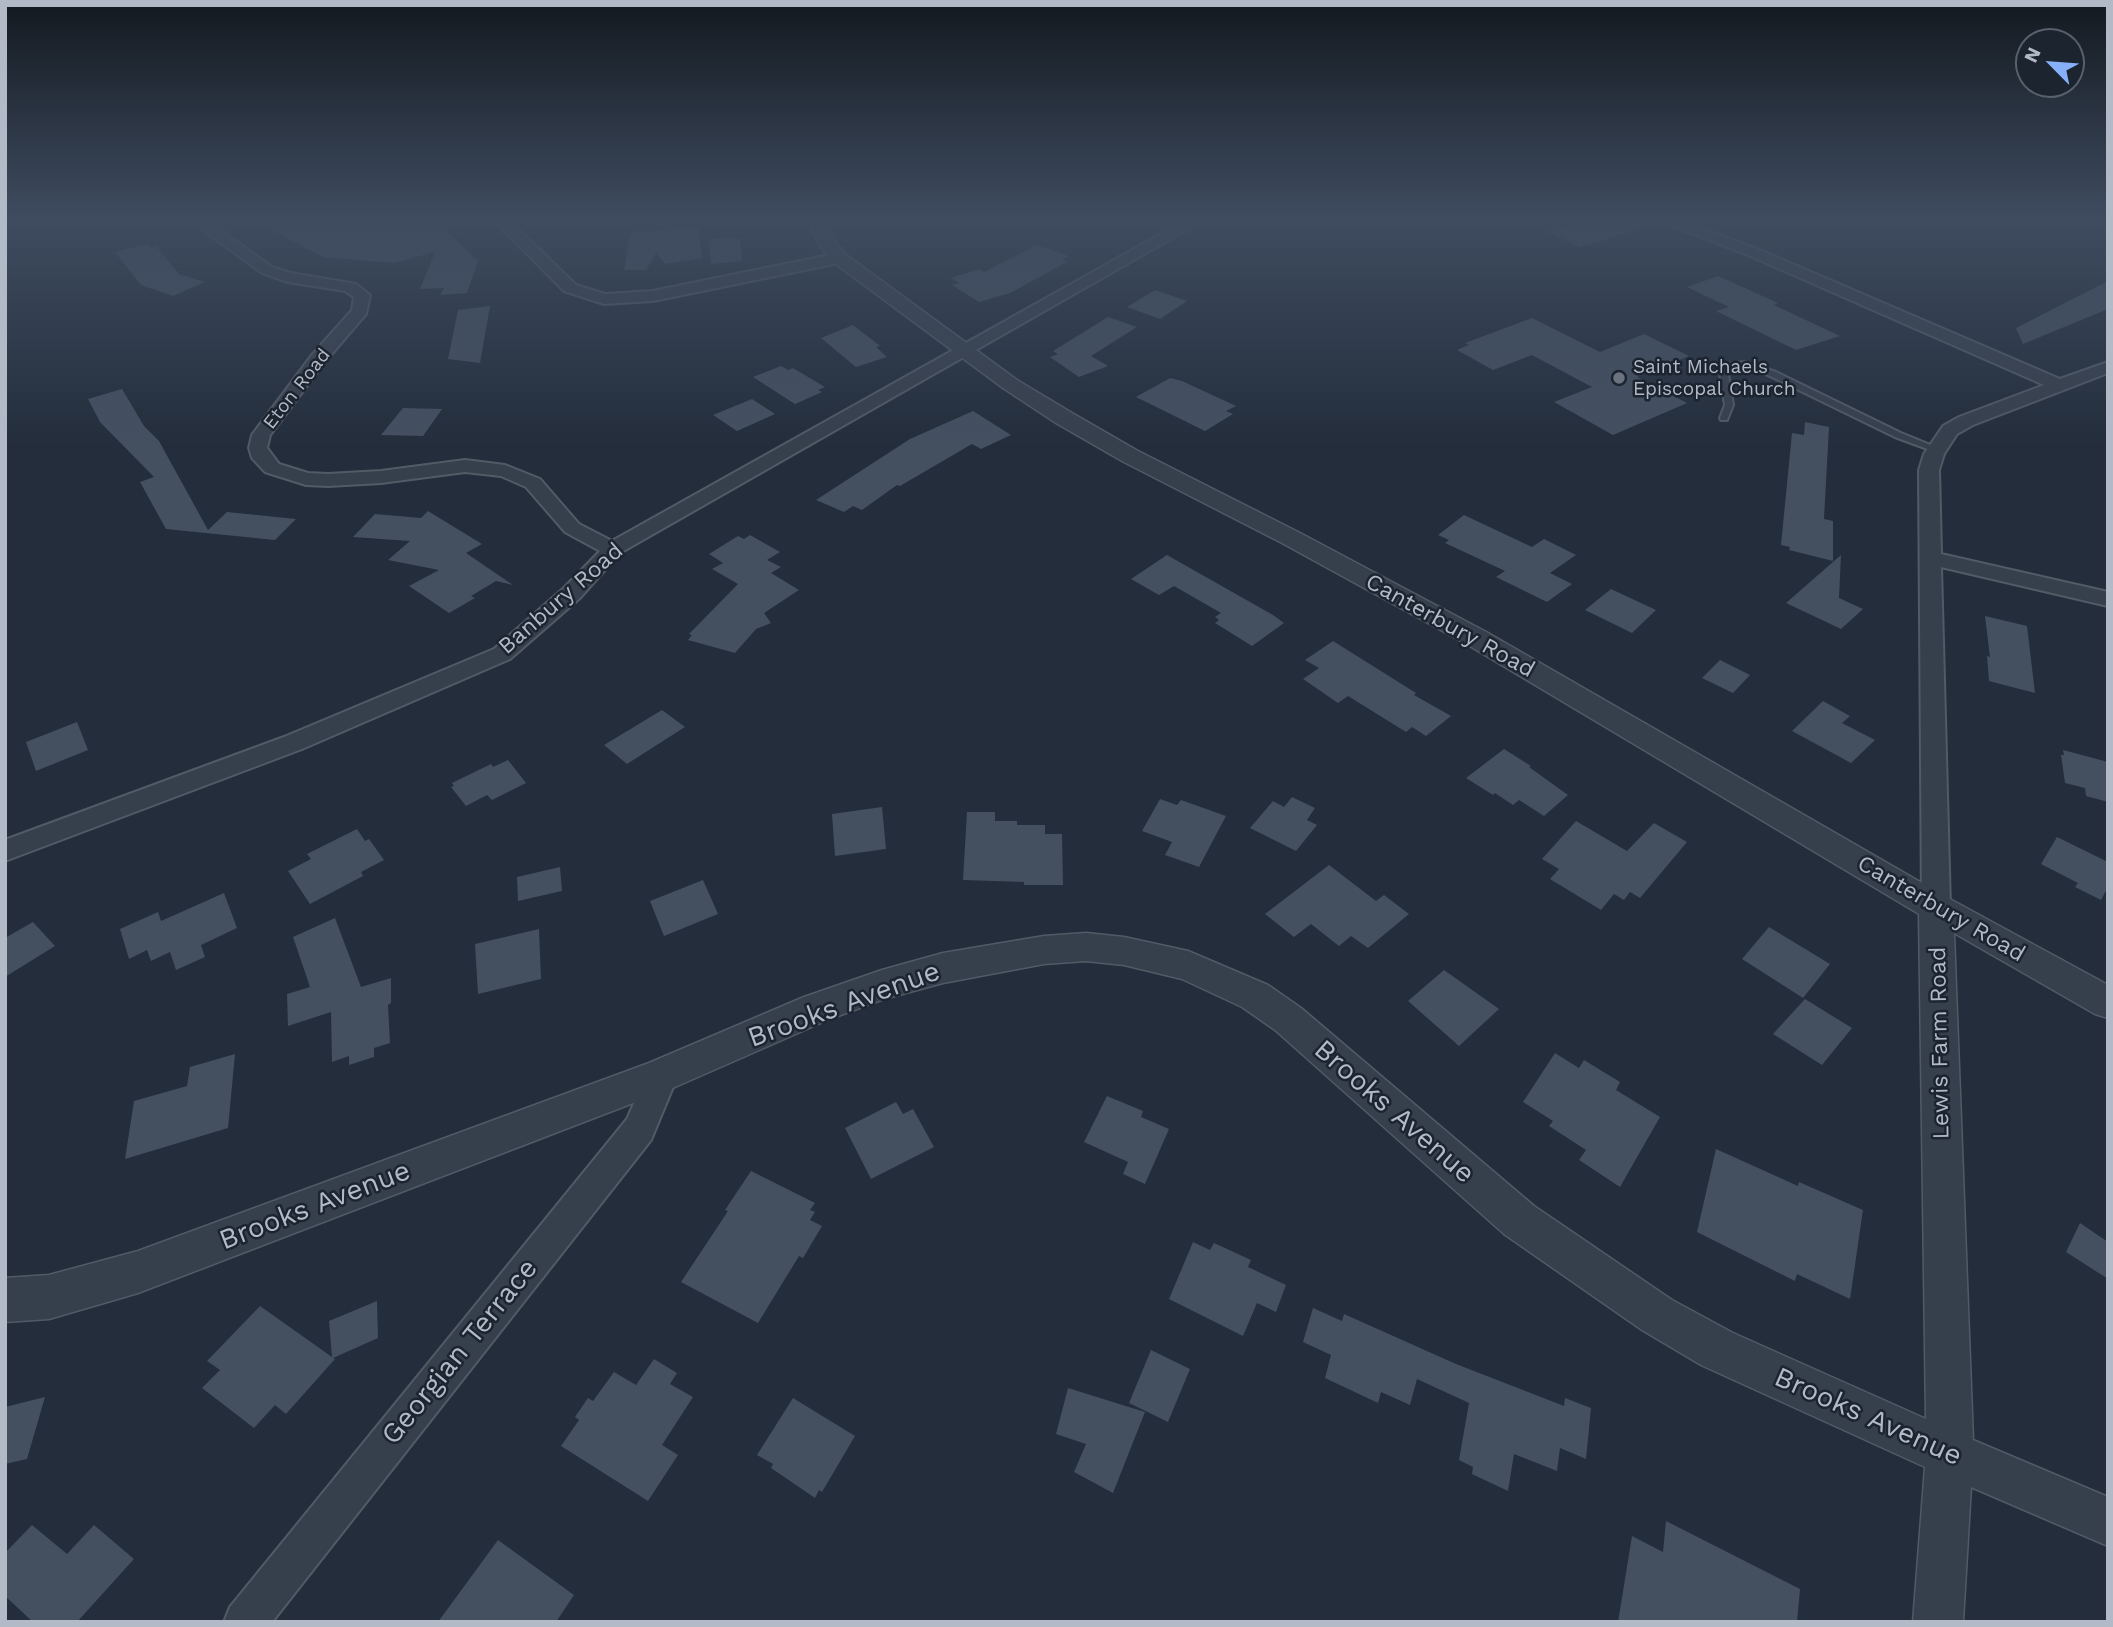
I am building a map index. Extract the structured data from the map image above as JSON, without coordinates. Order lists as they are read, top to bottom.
{
  "streets": {
    "street": [
      "Eton Road",
      "Banbury Road",
      "Canterbury Road",
      "Brooks Avenue",
      "Lewis Farm Road",
      "Georgian Terrace"
    ]
  },
  "crossings": [
    ["Eton Road", "Banbury Road"],
    ["Banbury Road", "Canterbury Road"],
    ["Canterbury Road", "Lewis Farm Road"],
    ["Brooks Avenue", "Lewis Farm Road"],
    ["Brooks Avenue", "Georgian Terrace"]
  ],
  "places": ["Saint Michaels Episcopal Church"],
  "north": "top left"
}
